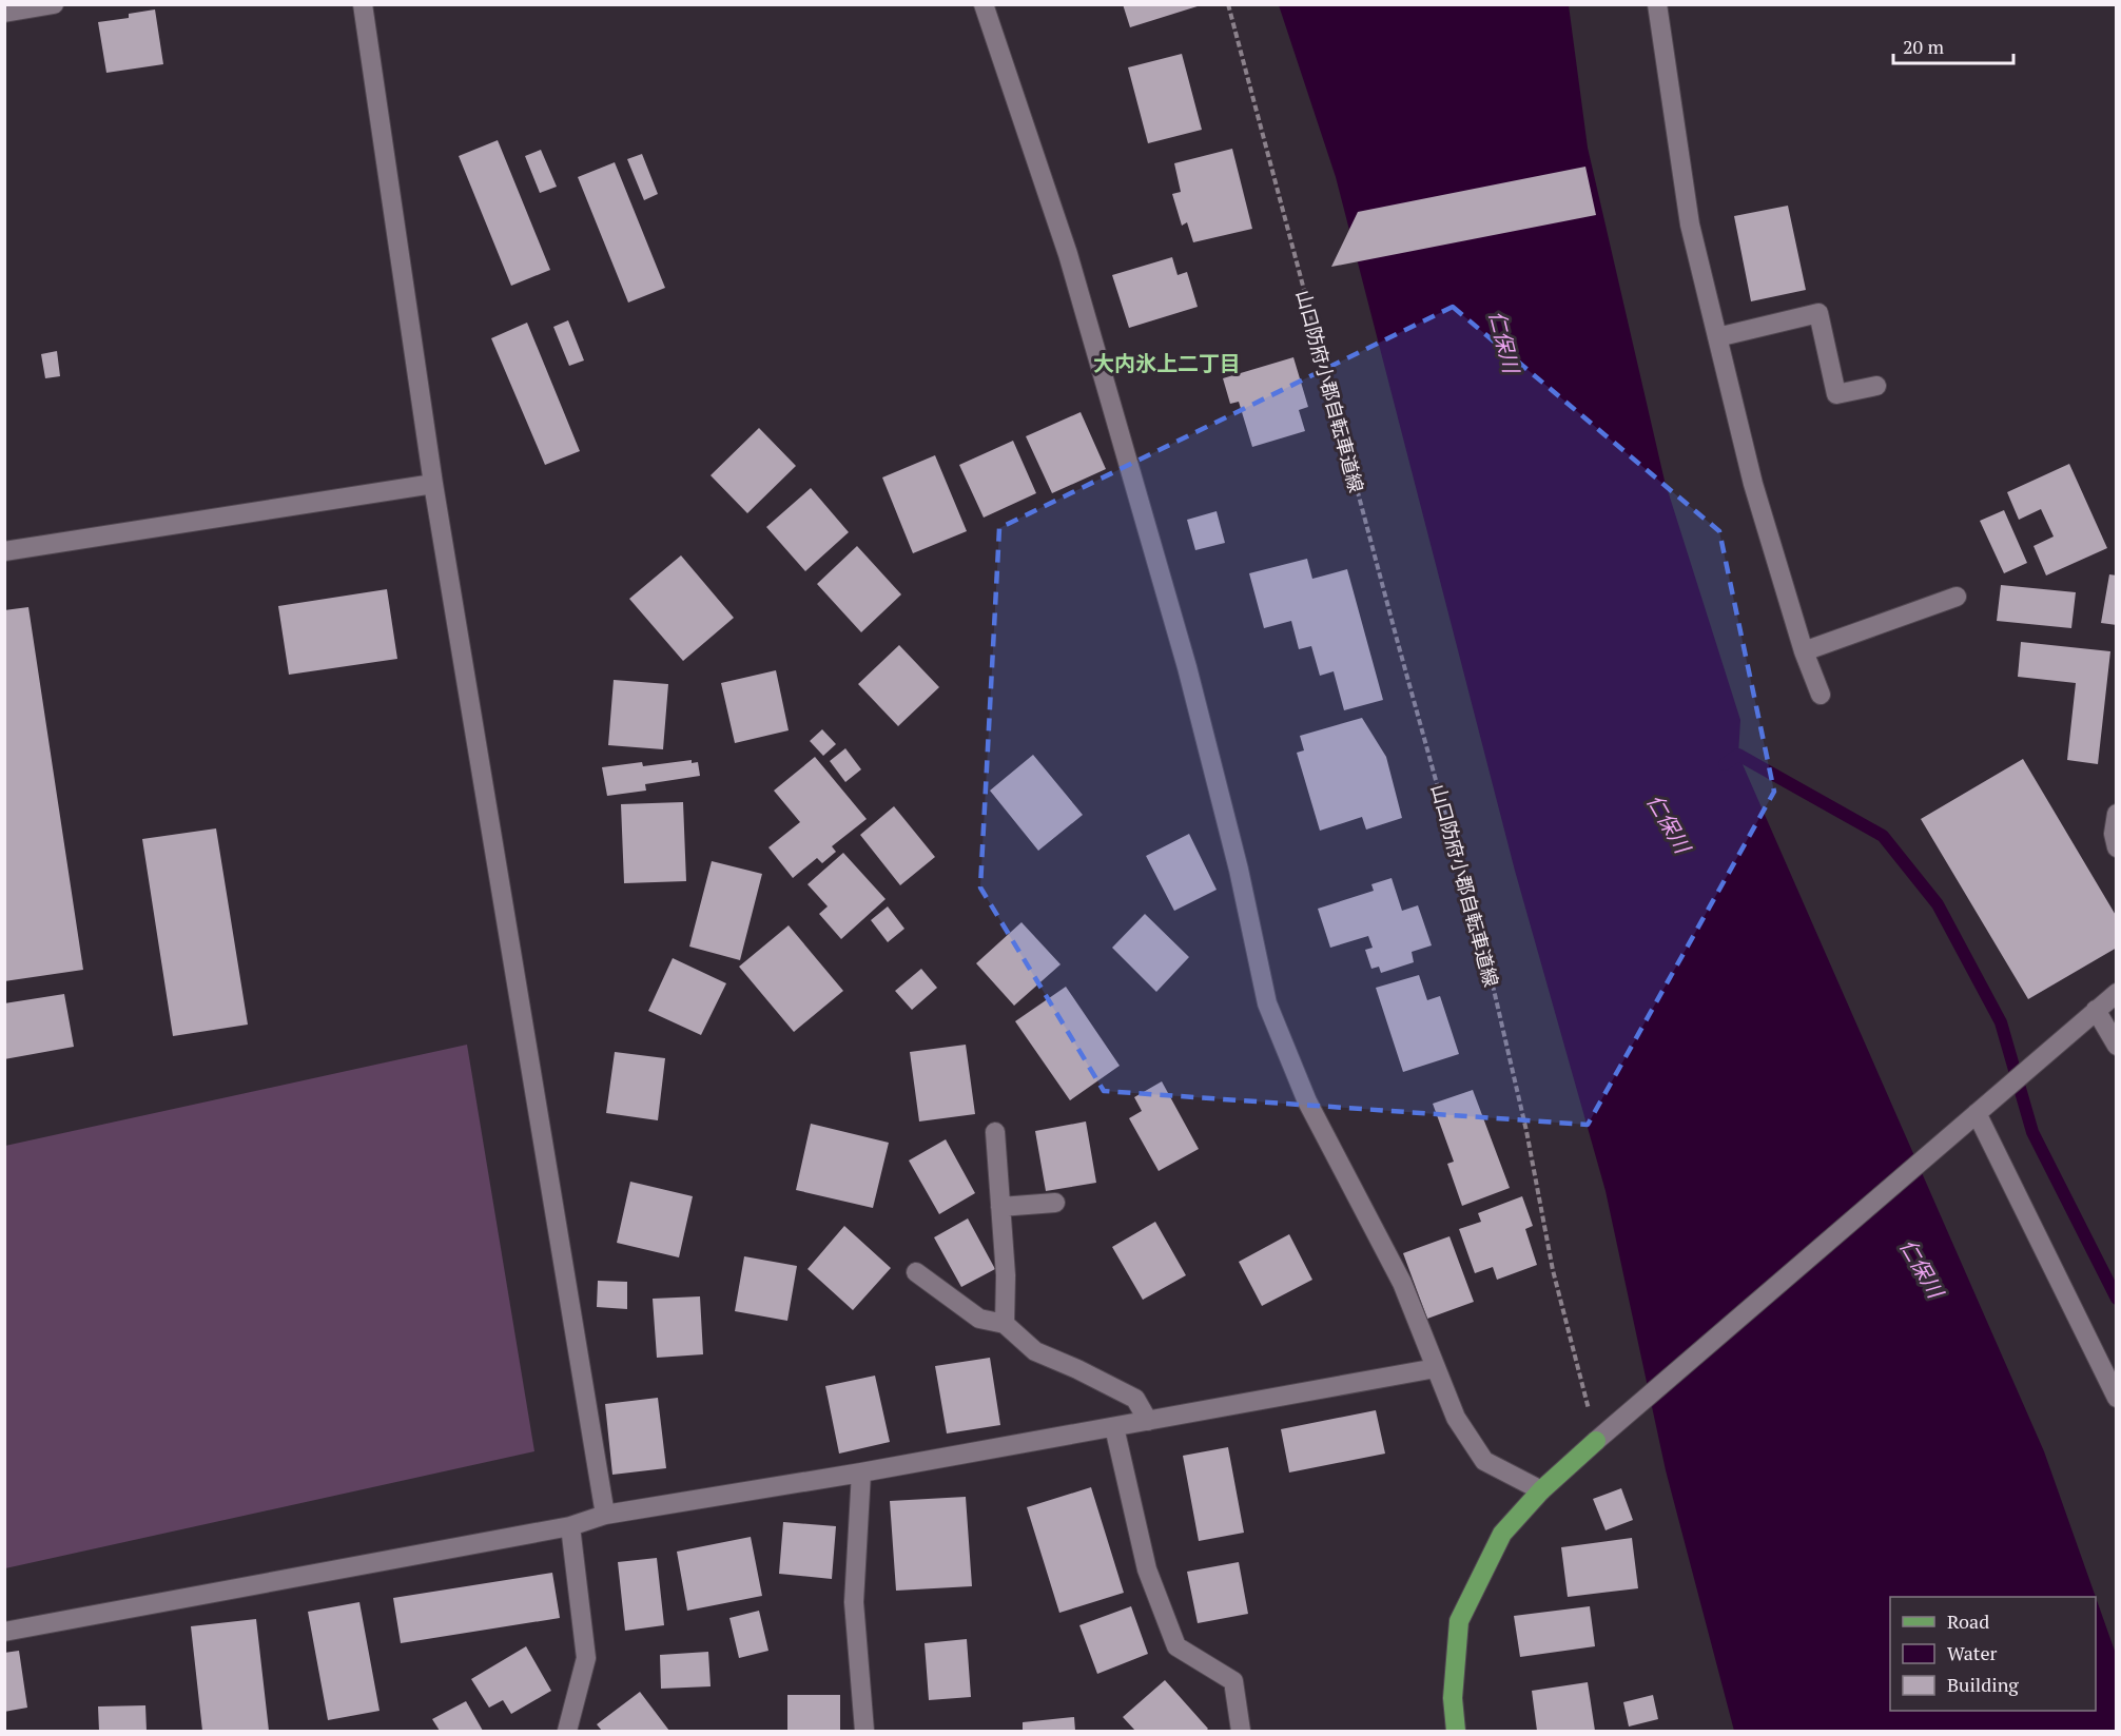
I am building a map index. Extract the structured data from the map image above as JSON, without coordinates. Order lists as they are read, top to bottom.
{
  "streets": {
    "path": ["山口防府小郡自転車道線"]
  },
  "districts": ["大内氷上二丁目"],
  "water": ["仁保川"],
  "legend": ["Road", "Water", "Building"],
  "scale_bar": "20 m"
}
